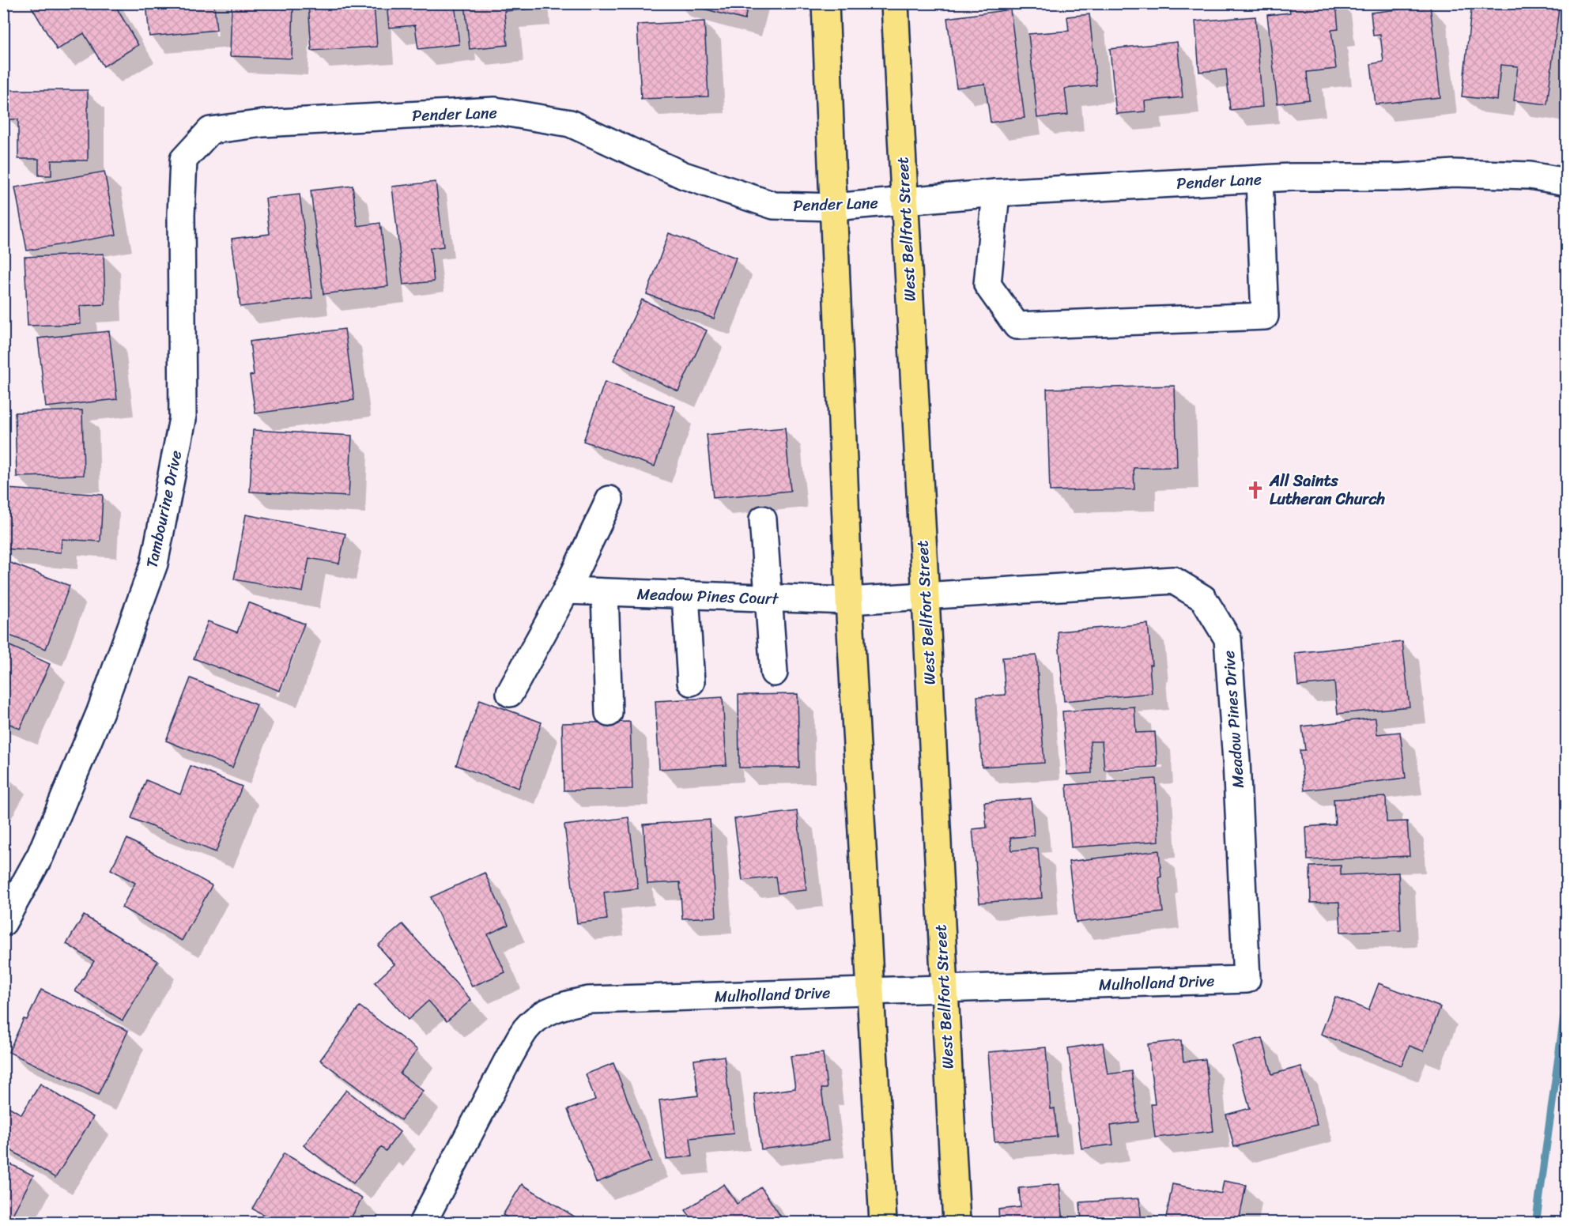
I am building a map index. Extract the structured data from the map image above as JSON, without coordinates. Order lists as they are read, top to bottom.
{
  "streets": {
    "main road": ["West Bellfort Street"],
    "street": [
      "Pender Lane",
      "Tambourine Drive",
      "Meadow Pines Court",
      "Meadow Pines Drive",
      "Mulholland Drive"
    ]
  },
  "crossings": [
    ["Pender Lane", "West Bellfort Street"],
    ["Pender Lane", "Tambourine Drive"],
    ["West Bellfort Street", "Meadow Pines Drive"],
    ["West Bellfort Street", "Mulholland Drive"],
    ["Meadow Pines Court", "Meadow Pines Drive"],
    ["Meadow Pines Drive", "Mulholland Drive"]
  ],
  "places": {
    "church": ["All Saints Lutheran Church"]
  }
}
